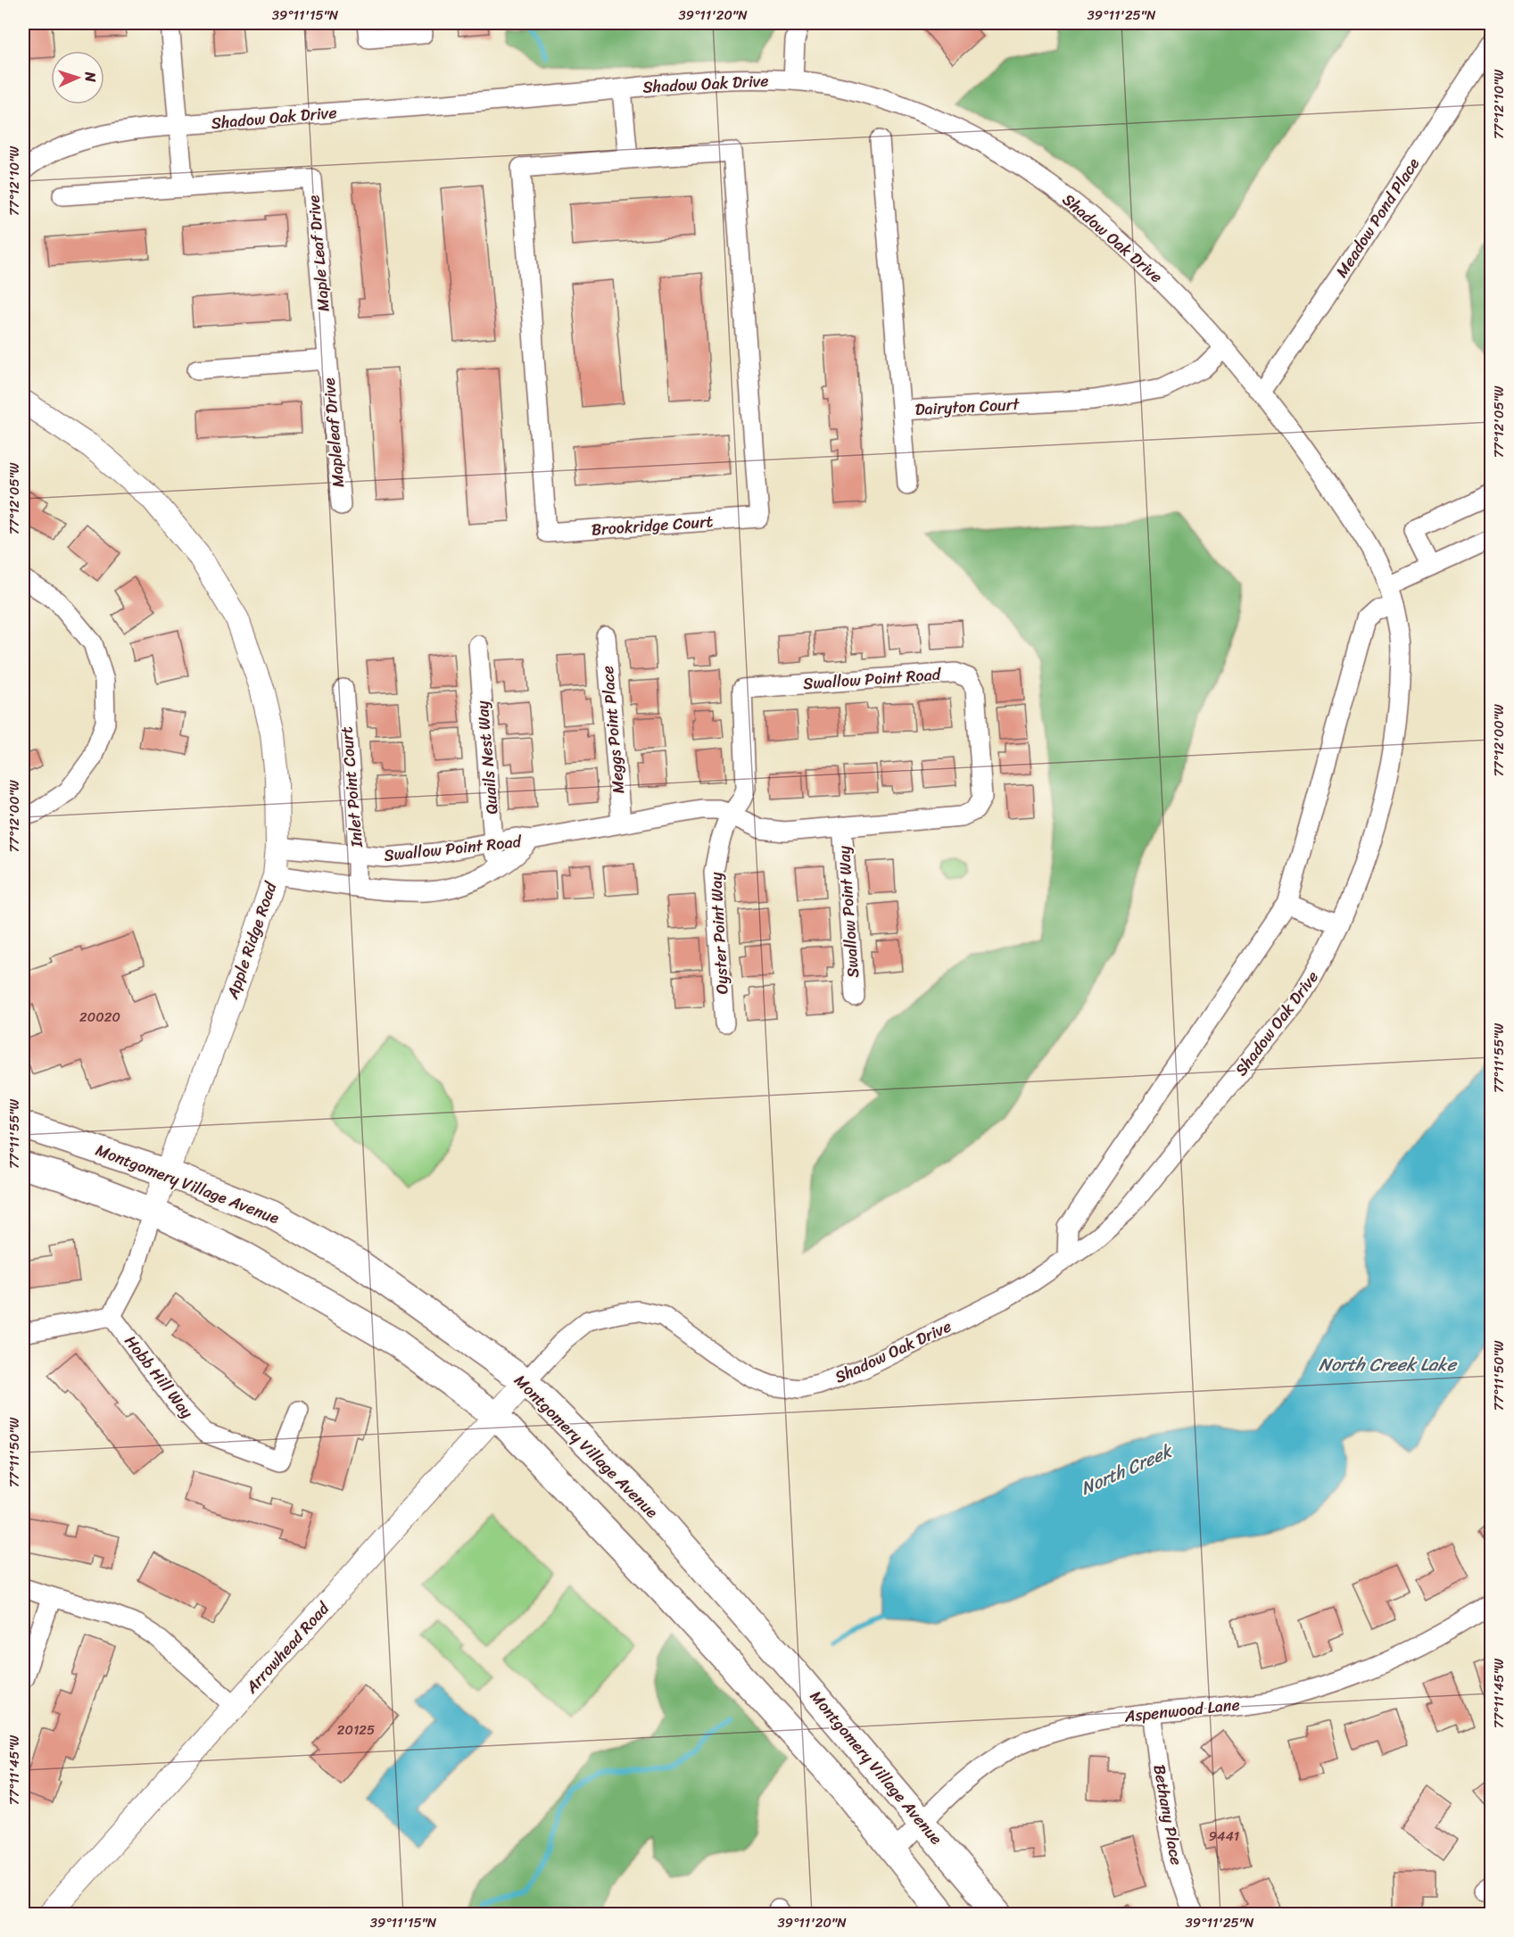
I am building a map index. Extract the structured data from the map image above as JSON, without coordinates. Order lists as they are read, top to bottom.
{
  "streets": {
    "main road": ["Montgomery Village Avenue"],
    "street": [
      "Shadow Oak Drive",
      "Meadow Pond Place",
      "Maple Leaf Drive",
      "Dairyton Court",
      "Mapleleaf Drive",
      "Brookridge Court",
      "Swallow Point Road",
      "Meggs Point Place",
      "Quails Nest Way",
      "Inlet Point Court",
      "Swallow Point Way",
      "Oyster Point Way",
      "Apple Ridge Road",
      "Hobb Hill Way",
      "Arrowhead Road",
      "Aspenwood Lane",
      "Bethany Place"
    ]
  },
  "crossings": [
    ["Shadow Oak Drive", "Meadow Pond Place"],
    ["Shadow Oak Drive", "Dairyton Court"],
    ["Shadow Oak Drive", "Montgomery Village Avenue"],
    ["Shadow Oak Drive", "Arrowhead Road"],
    ["Maple Leaf Drive", "Mapleleaf Drive"],
    ["Swallow Point Road", "Meggs Point Place"],
    ["Swallow Point Road", "Quails Nest Way"],
    ["Swallow Point Road", "Inlet Point Court"],
    ["Swallow Point Road", "Swallow Point Way"],
    ["Swallow Point Road", "Oyster Point Way"],
    ["Swallow Point Road", "Apple Ridge Road"],
    ["Apple Ridge Road", "Montgomery Village Avenue"],
    ["Montgomery Village Avenue", "Arrowhead Road"],
    ["Montgomery Village Avenue", "Aspenwood Lane"],
    ["Aspenwood Lane", "Bethany Place"]
  ],
  "water": ["North Creek Lake", "North Creek"],
  "house_numbers": ["20020", "20125", "9441"],
  "north": "right",
  "coordinates": [
    "39°11'15\"N",
    "39°11'20\"N",
    "39°11'25\"N",
    "77°12'10\"W",
    "77°12'05\"W",
    "77°12'00\"W",
    "77°11'55\"W",
    "77°11'50\"W",
    "77°11'45\"W"
  ]
}
